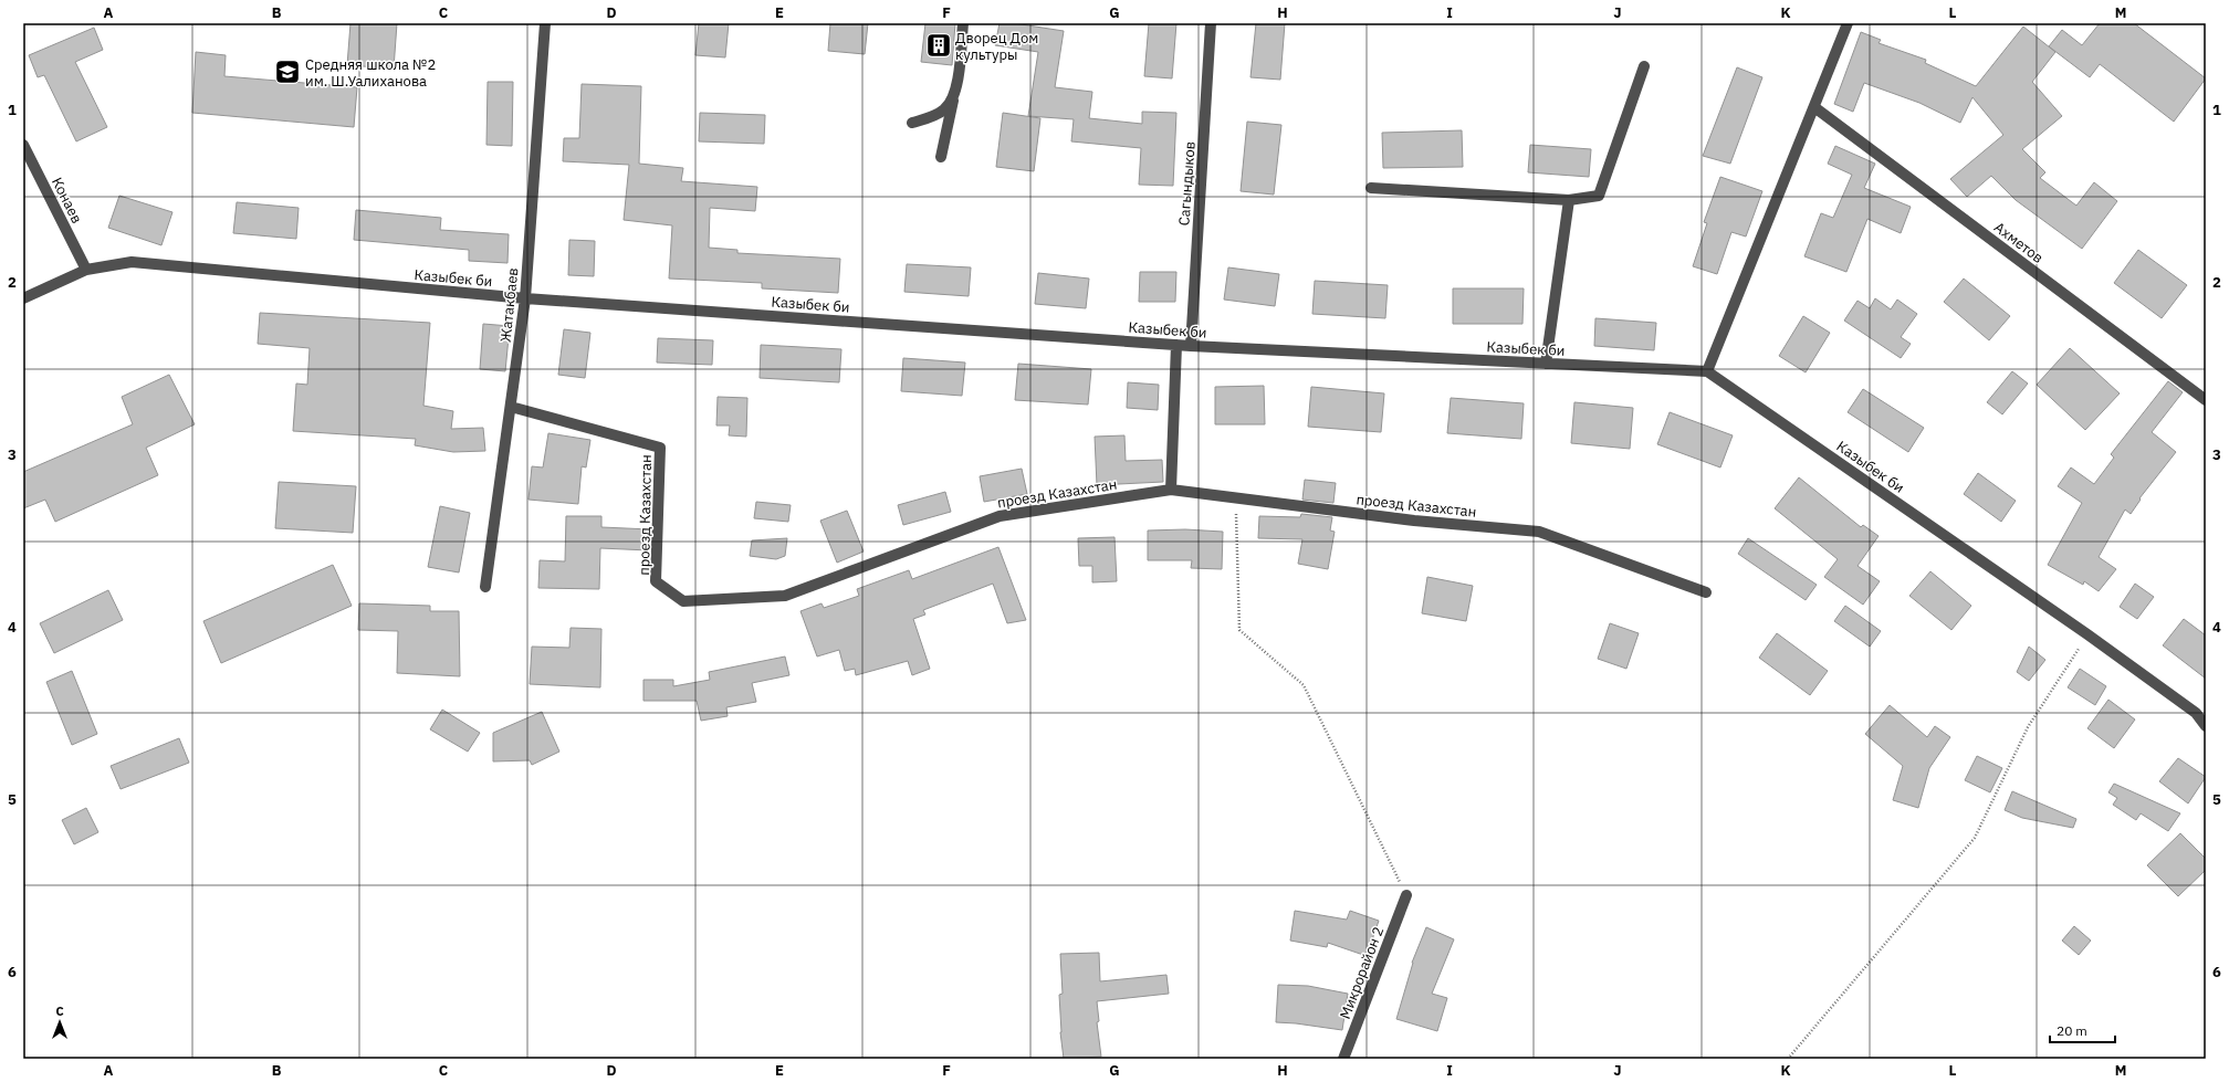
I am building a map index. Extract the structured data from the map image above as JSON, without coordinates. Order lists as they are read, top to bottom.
{
  "streets": {
    "street": [
      "Сагындыков",
      "Конаев",
      "Ахметов",
      "Казыбек би",
      "Жатакбаев",
      "проезд Казахстан",
      "Микрорайон 2"
    ]
  },
  "crossings": [
    ["Сагындыков", "Казыбек би"],
    ["Конаев", "Казыбек би"],
    ["Казыбек би", "Жатакбаев"],
    ["Жатакбаев", "проезд Казахстан"]
  ],
  "places": {
    "building": ["Дворец Дом культуры"],
    "school or university": ["Средняя школа №2 им. Ш.Уалиханова"]
  },
  "scale_bar": "20 m",
  "north": "top",
  "grid": {
    "columns": [
      "A",
      "B",
      "C",
      "D",
      "E",
      "F",
      "G",
      "H",
      "I",
      "J",
      "K",
      "L",
      "M"
    ],
    "rows": [
      "1",
      "2",
      "3",
      "4",
      "5",
      "6"
    ]
  }
}
